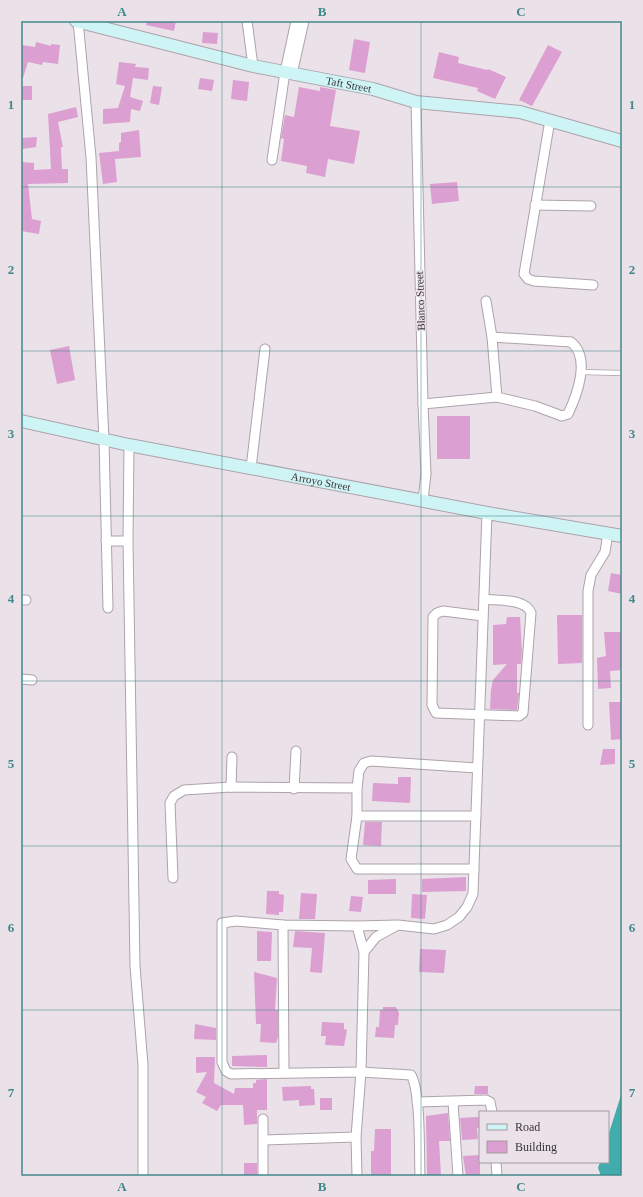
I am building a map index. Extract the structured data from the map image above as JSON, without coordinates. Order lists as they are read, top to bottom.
{
  "streets": {
    "street": ["Taft Street", "Blanco Street", "Arroyo Street"]
  },
  "crossings": [
    ["Taft Street", "Blanco Street"],
    ["Blanco Street", "Arroyo Street"]
  ],
  "legend": ["Road", "Building"],
  "grid": {
    "columns": ["A", "B", "C"],
    "rows": [
      "1",
      "2",
      "3",
      "4",
      "5",
      "6",
      "7"
    ]
  }
}
